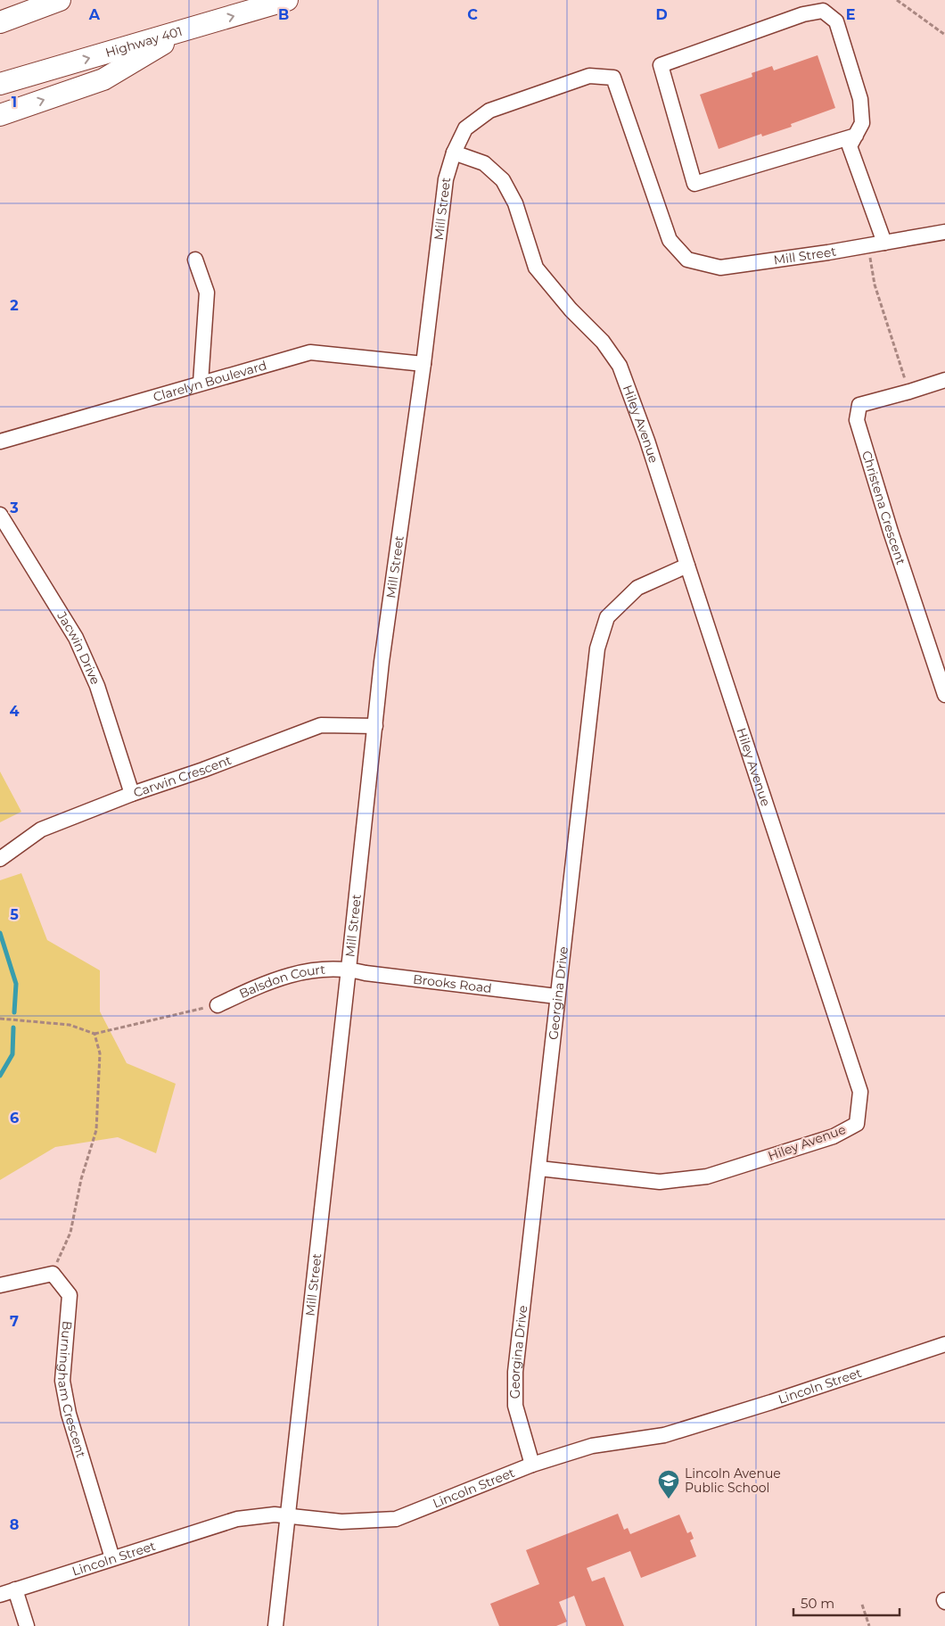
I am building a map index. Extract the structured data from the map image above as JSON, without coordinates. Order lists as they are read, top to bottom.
{
  "streets": {
    "highway": ["Highway 401"],
    "street": [
      "Mill Street",
      "Clarelyn Boulevard",
      "Hiley Avenue",
      "Christena Crescent",
      "Jacwin Drive",
      "Carwin Crescent",
      "Balsdon Court",
      "Brooks Road",
      "Georgina Drive",
      "Lincoln Street",
      "Burningham Crescent"
    ]
  },
  "crossings": [
    ["Mill Street", "Clarelyn Boulevard"],
    ["Mill Street", "Hiley Avenue"],
    ["Mill Street", "Carwin Crescent"],
    ["Mill Street", "Balsdon Court"],
    ["Mill Street", "Brooks Road"],
    ["Mill Street", "Lincoln Street"],
    ["Hiley Avenue", "Georgina Drive"],
    ["Jacwin Drive", "Carwin Crescent"],
    ["Balsdon Court", "Brooks Road"],
    ["Brooks Road", "Georgina Drive"],
    ["Georgina Drive", "Lincoln Street"],
    ["Lincoln Street", "Burningham Crescent"]
  ],
  "places": {
    "school or university": ["Lincoln Avenue Public School"]
  },
  "scale_bar": "50 m",
  "grid": {
    "columns": [
      "A",
      "B",
      "C",
      "D",
      "E"
    ],
    "rows": [
      "1",
      "2",
      "3",
      "4",
      "5",
      "6",
      "7",
      "8"
    ]
  }
}
